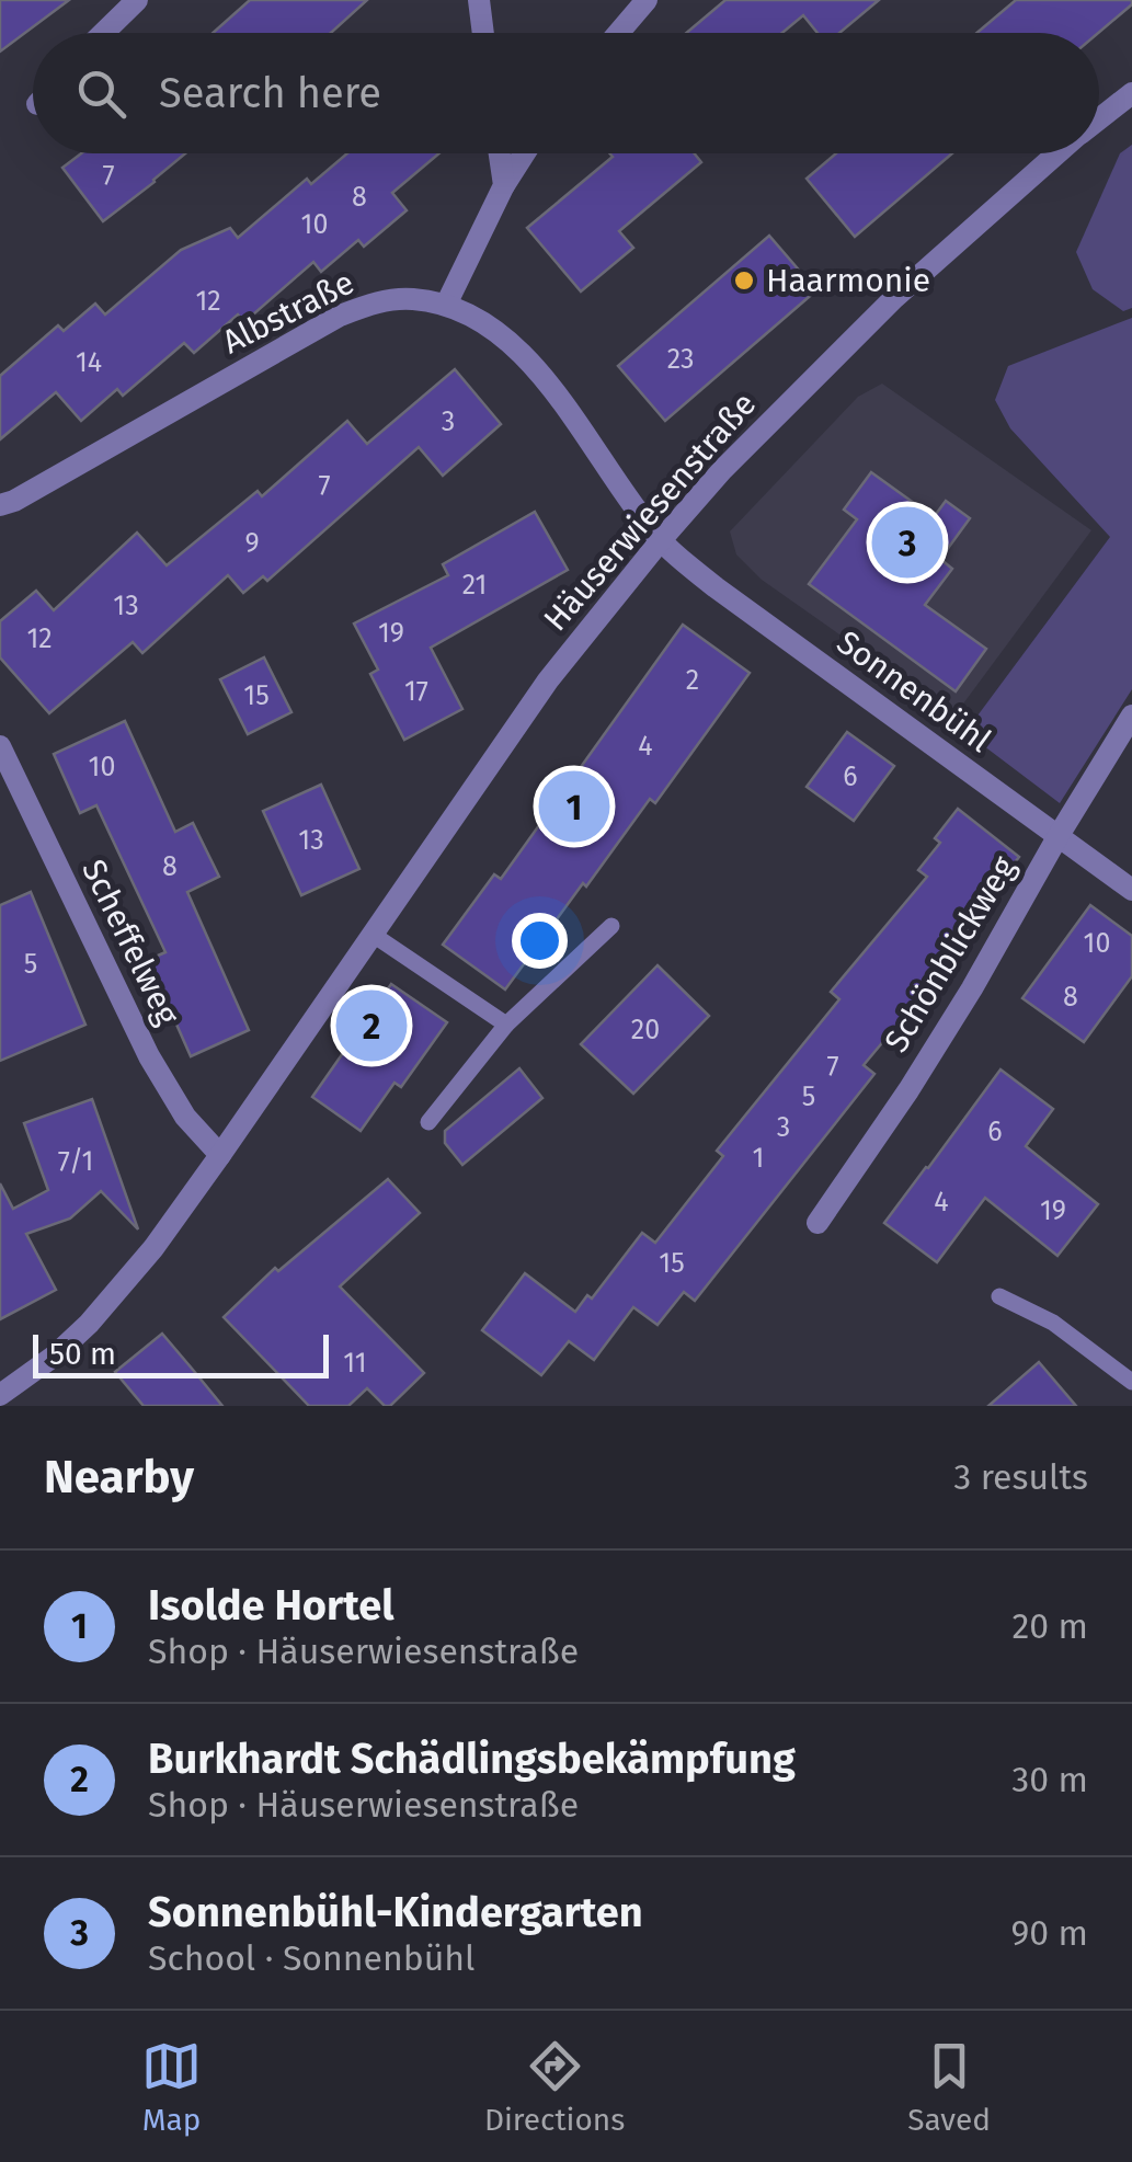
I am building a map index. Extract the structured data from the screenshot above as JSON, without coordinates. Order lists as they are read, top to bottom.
{
  "streets": {
    "street": [
      "Albstraße",
      "Häuserwiesenstraße",
      "Sonnenbühl",
      "Scheffelweg",
      "Schönblickweg"
    ]
  },
  "crossings": [
    ["Albstraße", "Häuserwiesenstraße"],
    ["Albstraße", "Sonnenbühl"],
    ["Häuserwiesenstraße", "Sonnenbühl"],
    ["Häuserwiesenstraße", "Scheffelweg"],
    ["Sonnenbühl", "Schönblickweg"]
  ],
  "places": ["Haarmonie"],
  "house_numbers": [
    "7",
    "8",
    "10",
    "12",
    "23",
    "14",
    "3",
    "7",
    "9",
    "21",
    "13",
    "19",
    "12",
    "2",
    "17",
    "15",
    "4",
    "10",
    "6",
    "13",
    "8",
    "10",
    "5",
    "8",
    "20",
    "7",
    "5",
    "3",
    "6",
    "1",
    "7/1",
    "4",
    "19",
    "15",
    "11"
  ],
  "scale_bar": "50 m",
  "page": {
    "search": "Search here",
    "pins": ["3", "1", "2"],
    "scale": "50 m",
    "heading": ["Nearby", "3 results"],
    "list": [
      {
        "mark": "1",
        "name": "Isolde Hortel",
        "note": "Shop · Häuserwiesenstraße",
        "value": "20 m"
      },
      {
        "mark": "2",
        "name": "Burkhardt Schädlingsbekämpfung",
        "note": "Shop · Häuserwiesenstraße",
        "value": "30 m"
      },
      {
        "mark": "3",
        "name": "Sonnenbühl-Kindergarten",
        "note": "School · Sonnenbühl",
        "value": "90 m"
      }
    ],
    "nav": ["Map", "Directions", "Saved"]
  }
}
